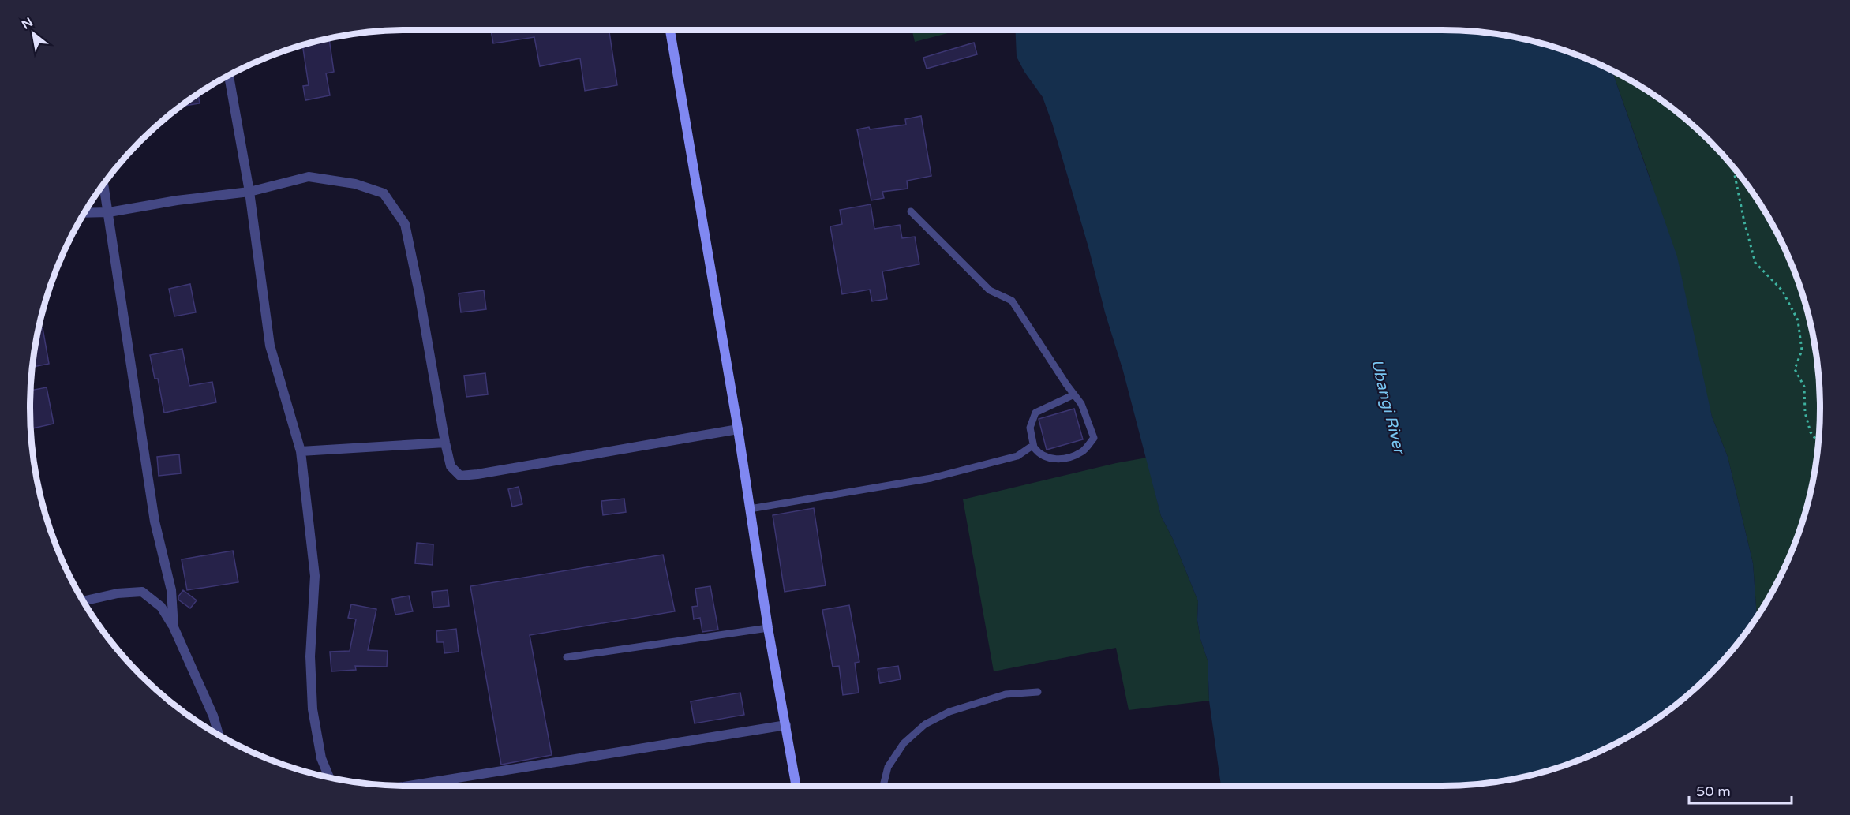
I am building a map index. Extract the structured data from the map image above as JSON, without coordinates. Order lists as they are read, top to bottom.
{
  "water": ["Ubangi River"],
  "scale_bar": "50 m",
  "north": "top left"
}
